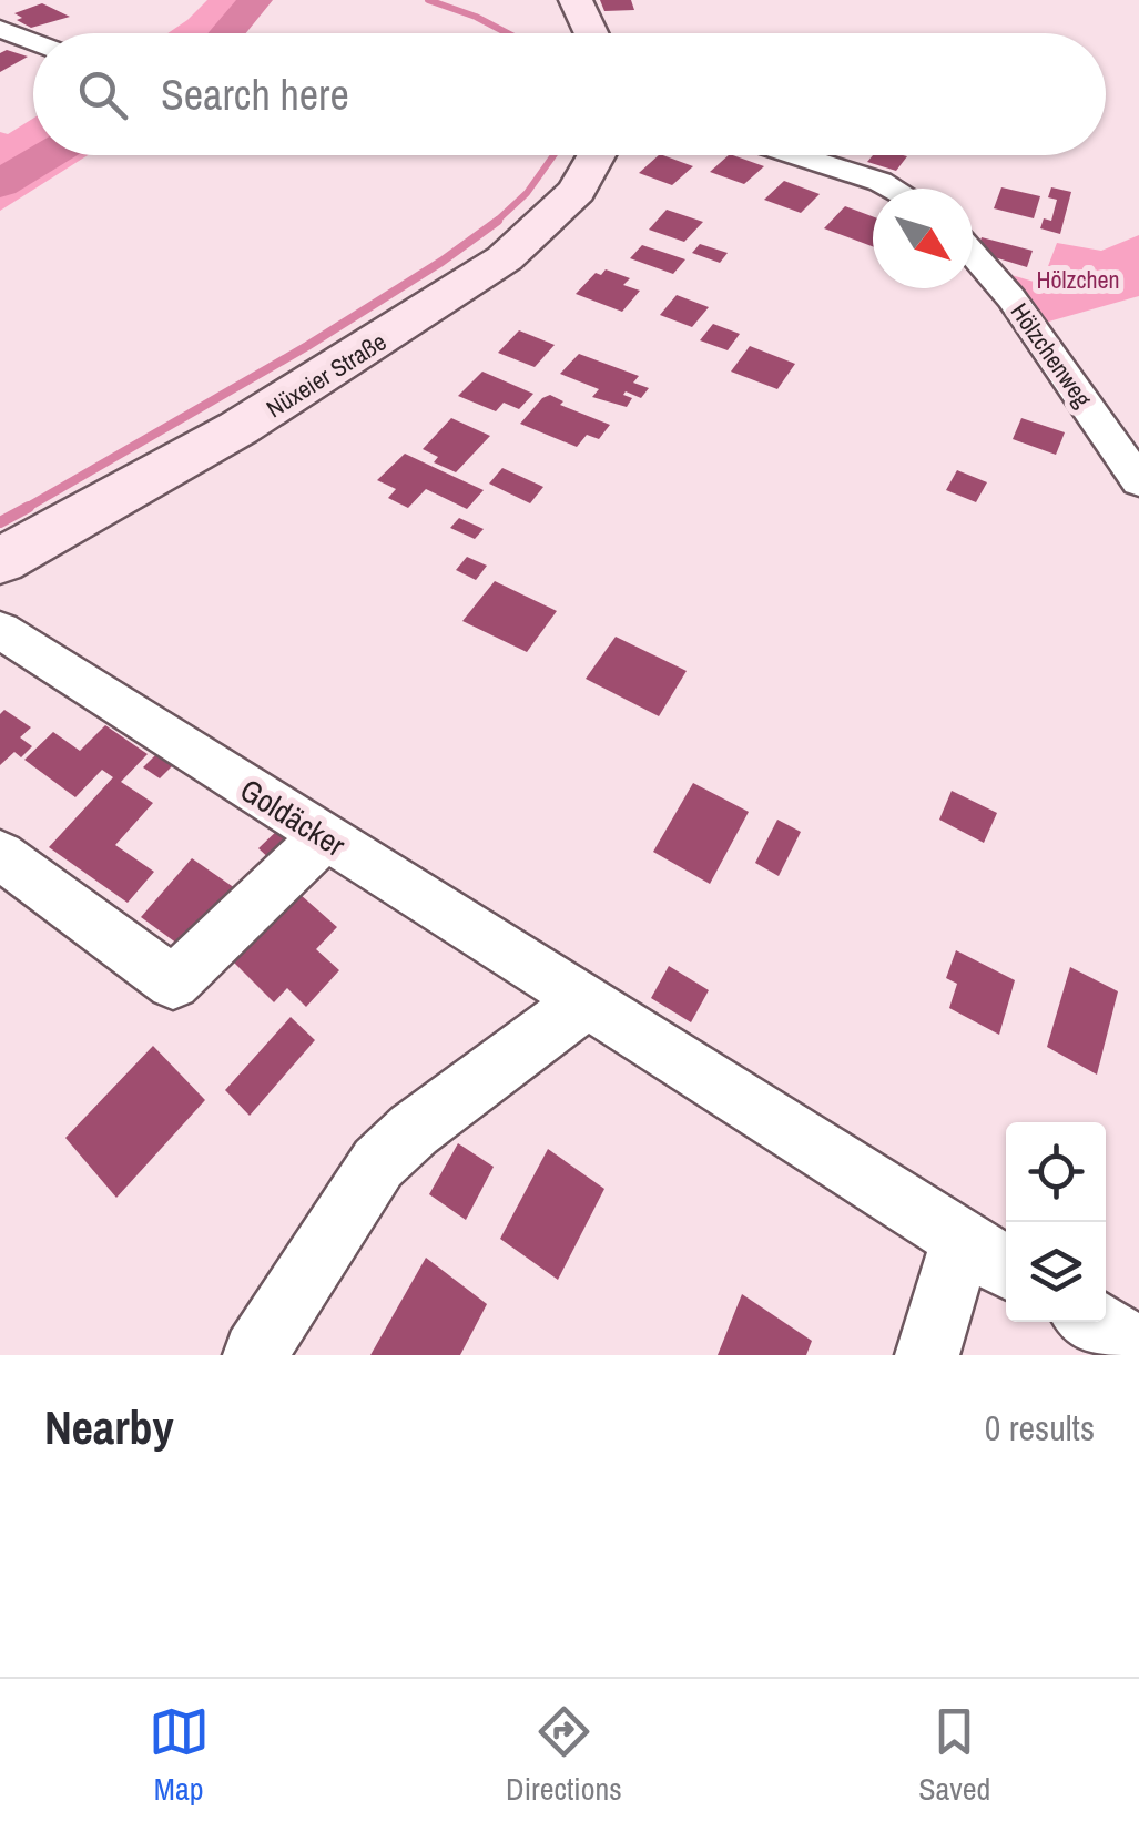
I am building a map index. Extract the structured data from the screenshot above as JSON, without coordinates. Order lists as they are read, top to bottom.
{
  "streets": {
    "street": ["Hölzchenweg", "Nüxeier Straße", "Goldäcker"]
  },
  "parks": ["Hölzchen"],
  "north": "bottom right",
  "page": {
    "search": "Search here",
    "heading": ["Nearby", "0 results"],
    "nav": ["Map", "Directions", "Saved"]
  }
}
